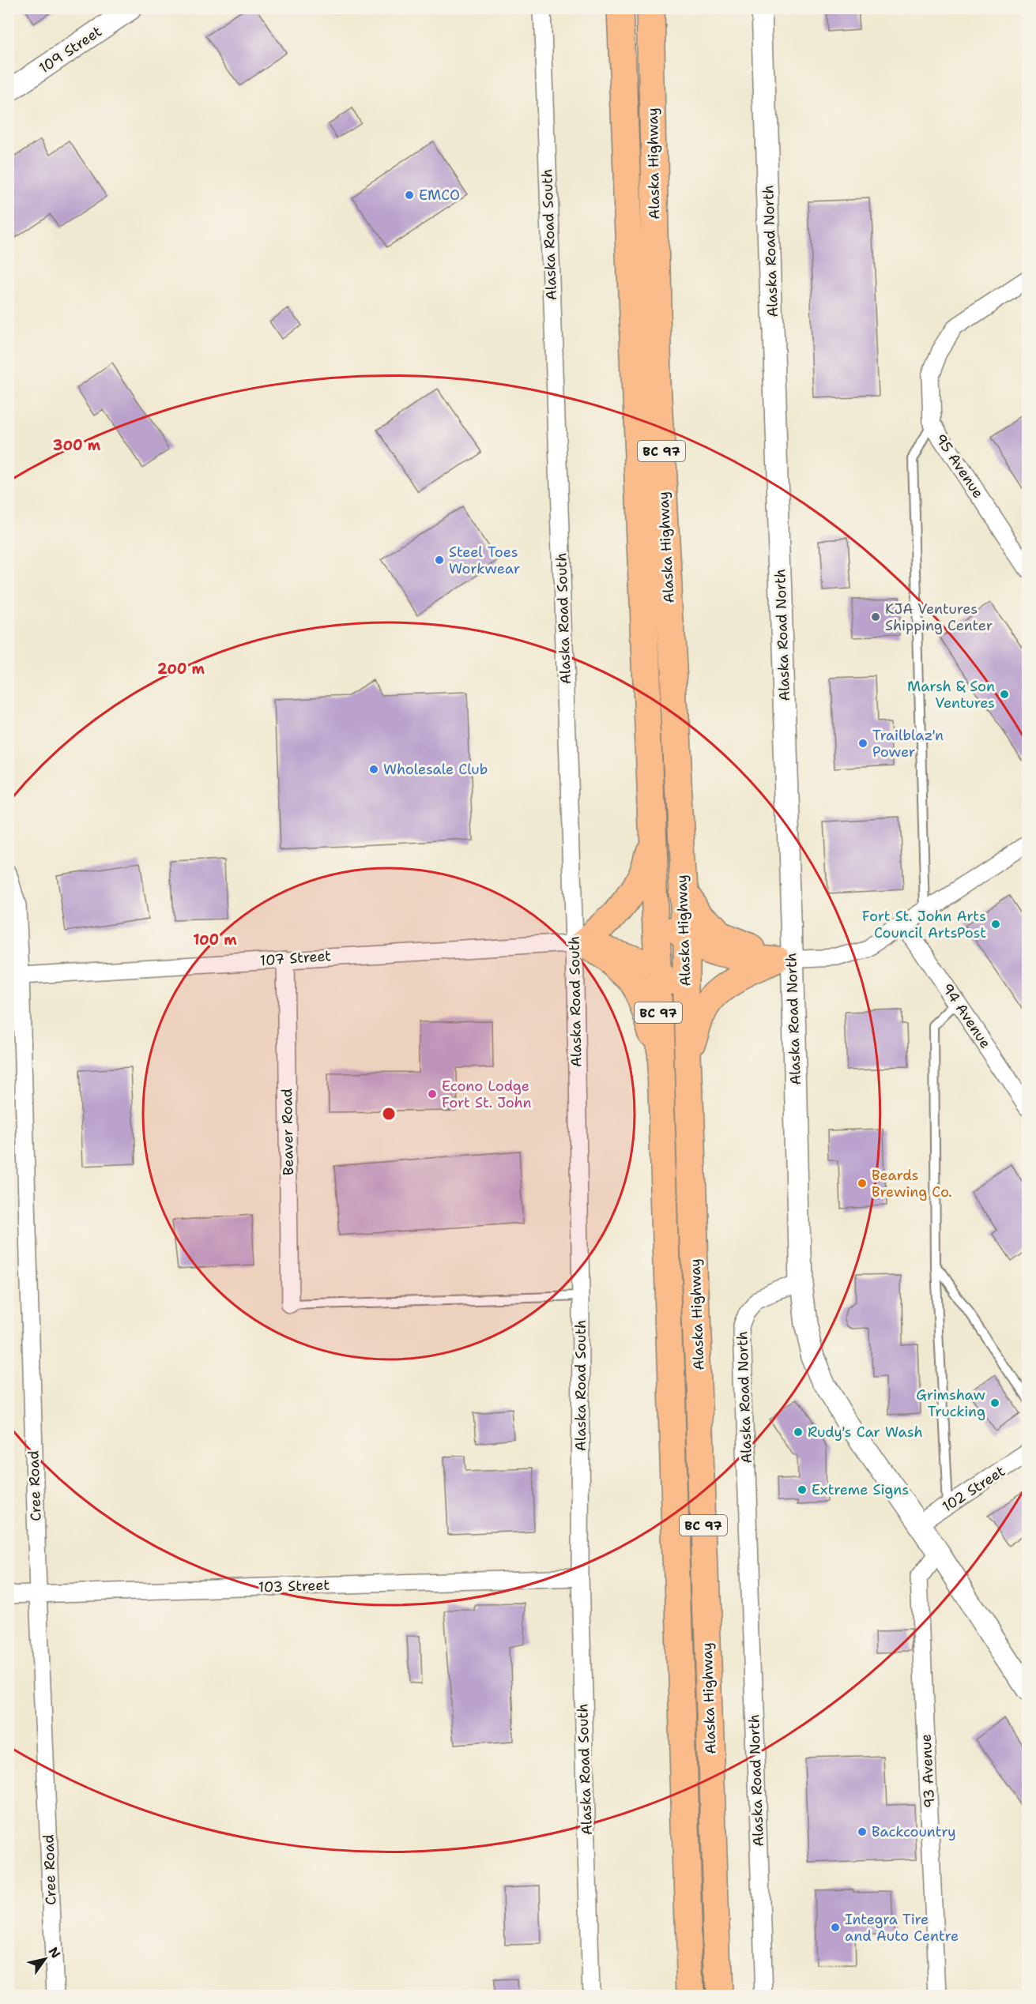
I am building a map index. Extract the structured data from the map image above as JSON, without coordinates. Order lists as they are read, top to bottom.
{
  "streets": {
    "highway": ["Alaska Highway", "BC 97"],
    "street": [
      "109 Street",
      "Alaska Road South",
      "Alaska Road North",
      "95 Avenue",
      "107 Street",
      "94 Avenue",
      "Beaver Road",
      "Cree Road",
      "102 Street",
      "103 Street",
      "93 Avenue"
    ]
  },
  "crossings": [
    ["Alaska Road South", "107 Street"],
    ["Alaska Road South", "103 Street"],
    ["107 Street", "Beaver Road"],
    ["107 Street", "Cree Road"],
    ["Cree Road", "103 Street"]
  ],
  "places": [
    "EMCO",
    "Steel Toes Workwear",
    "KJA Ventures Shipping Center",
    "Marsh & Son Ventures",
    "Trailblaz'n Power",
    "Wholesale Club",
    "Fort St. John Arts Council ArtsPost",
    "Econo Lodge Fort St. John",
    "Beards Brewing Co.",
    "Grimshaw Trucking",
    "Rudy's Car Wash",
    "Extreme Signs",
    "Backcountry",
    "Integra Tire and Auto Centre"
  ],
  "north": "top right",
  "rings": ["300 m", "200 m", "100 m"]
}
